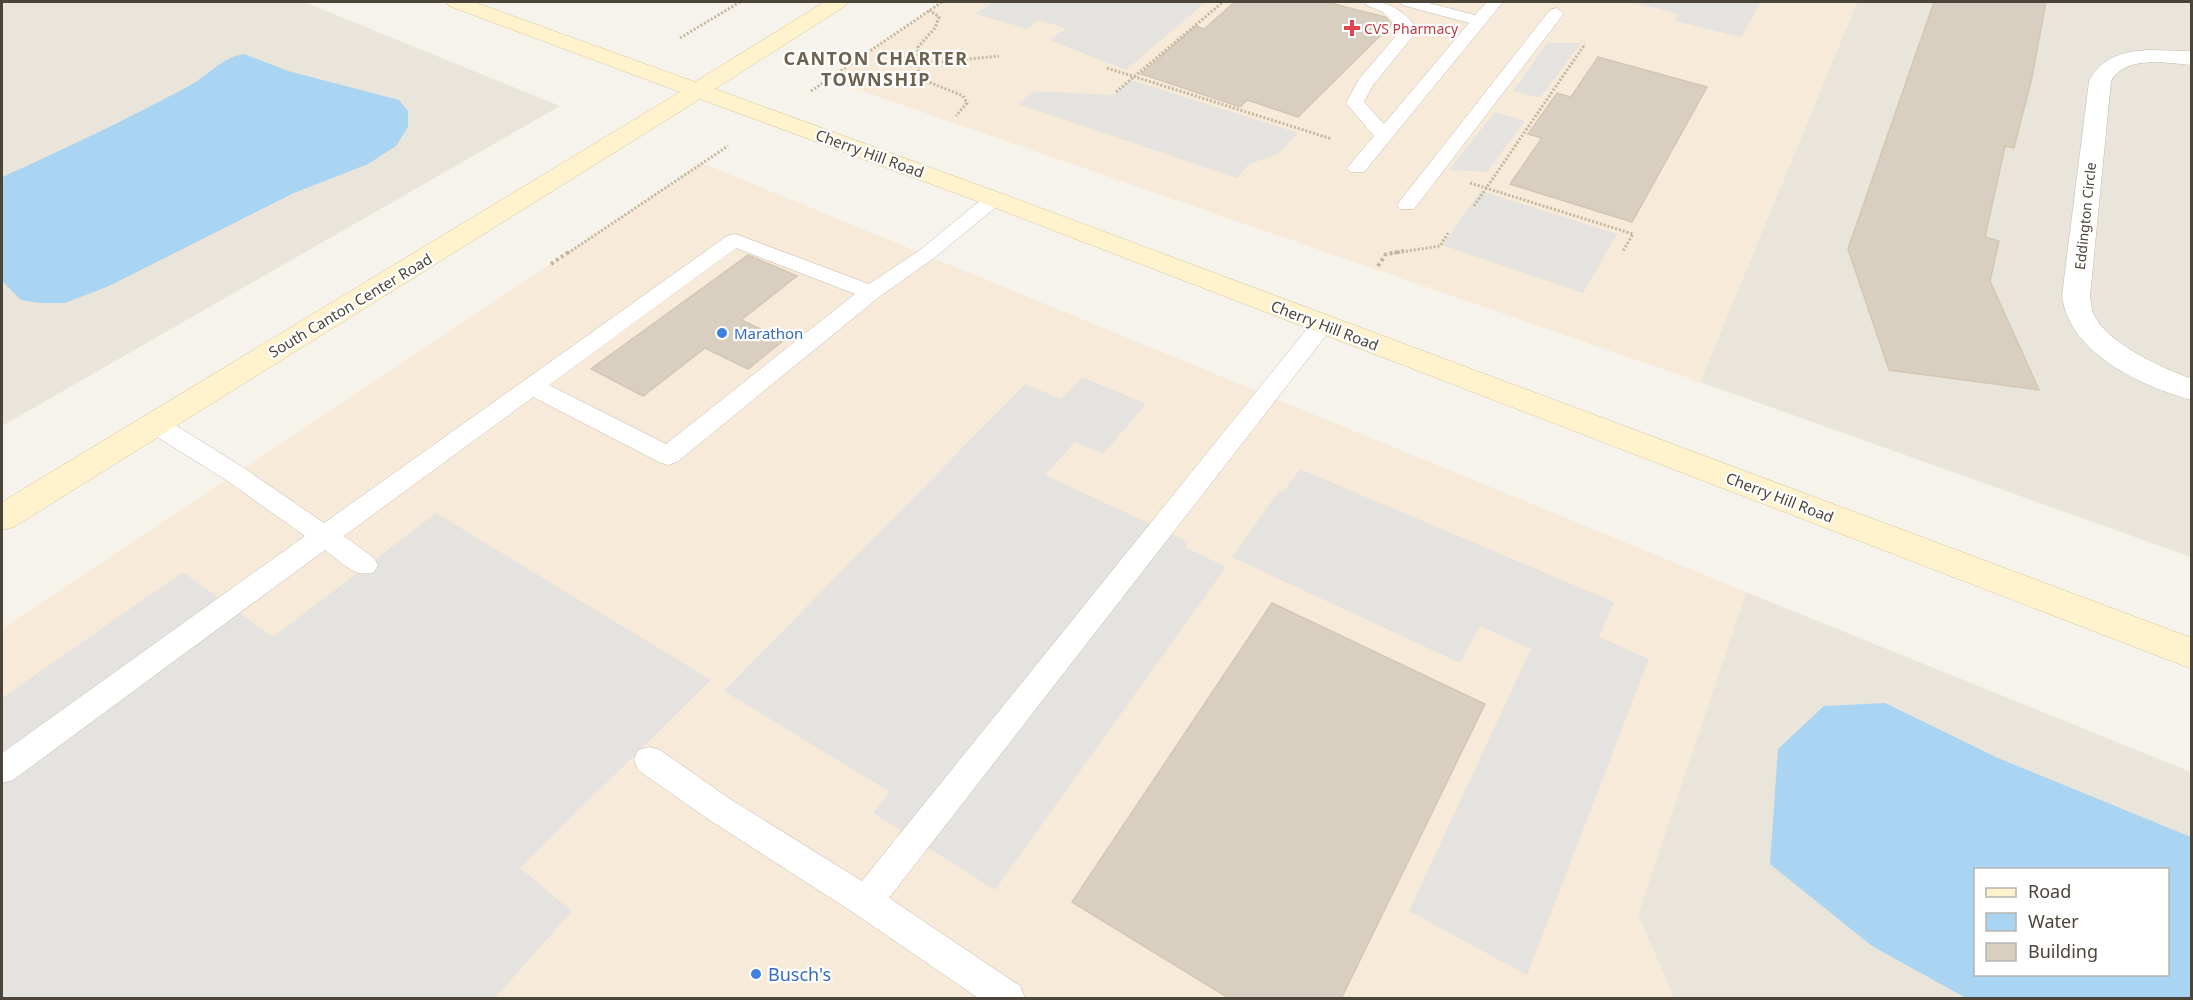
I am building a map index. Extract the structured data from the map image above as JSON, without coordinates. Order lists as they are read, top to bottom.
{
  "streets": {
    "main road": ["Cherry Hill Road", "South Canton Center Road"],
    "street": ["Eddington Circle"]
  },
  "crossings": [
    ["Cherry Hill Road", "South Canton Center Road"]
  ],
  "districts": ["CANTON CHARTER TOWNSHIP"],
  "places": {
    "health": ["CVS Pharmacy"],
    "other": ["Marathon", "Busch's"]
  },
  "legend": ["Road", "Water", "Building"]
}
